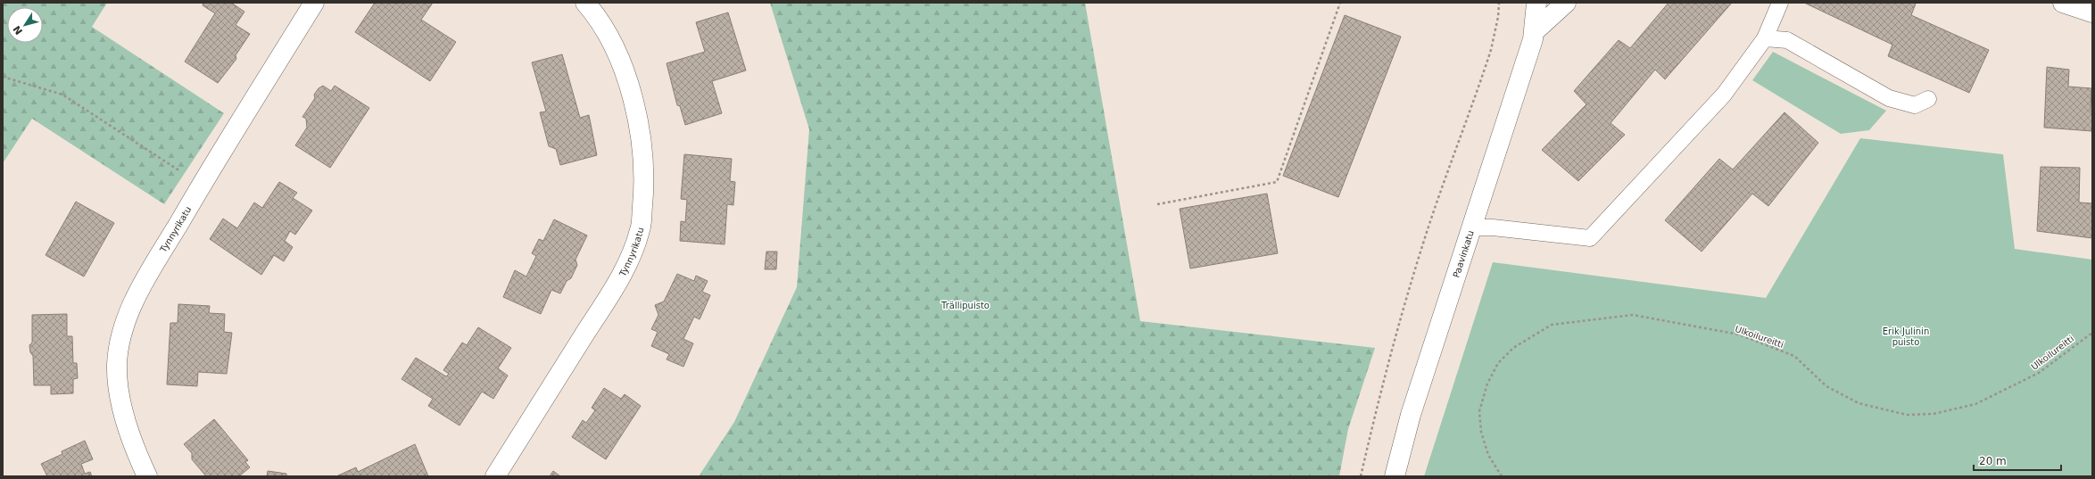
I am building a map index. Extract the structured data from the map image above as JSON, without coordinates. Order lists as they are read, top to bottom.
{
  "streets": {
    "street": ["Tynnyrikatu", "Paavinkatu"],
    "path": ["Ulkoilureitti"]
  },
  "parks": ["Trällipuisto", "Erik Julinin puisto"],
  "scale_bar": "20 m",
  "north": "bottom left"
}
